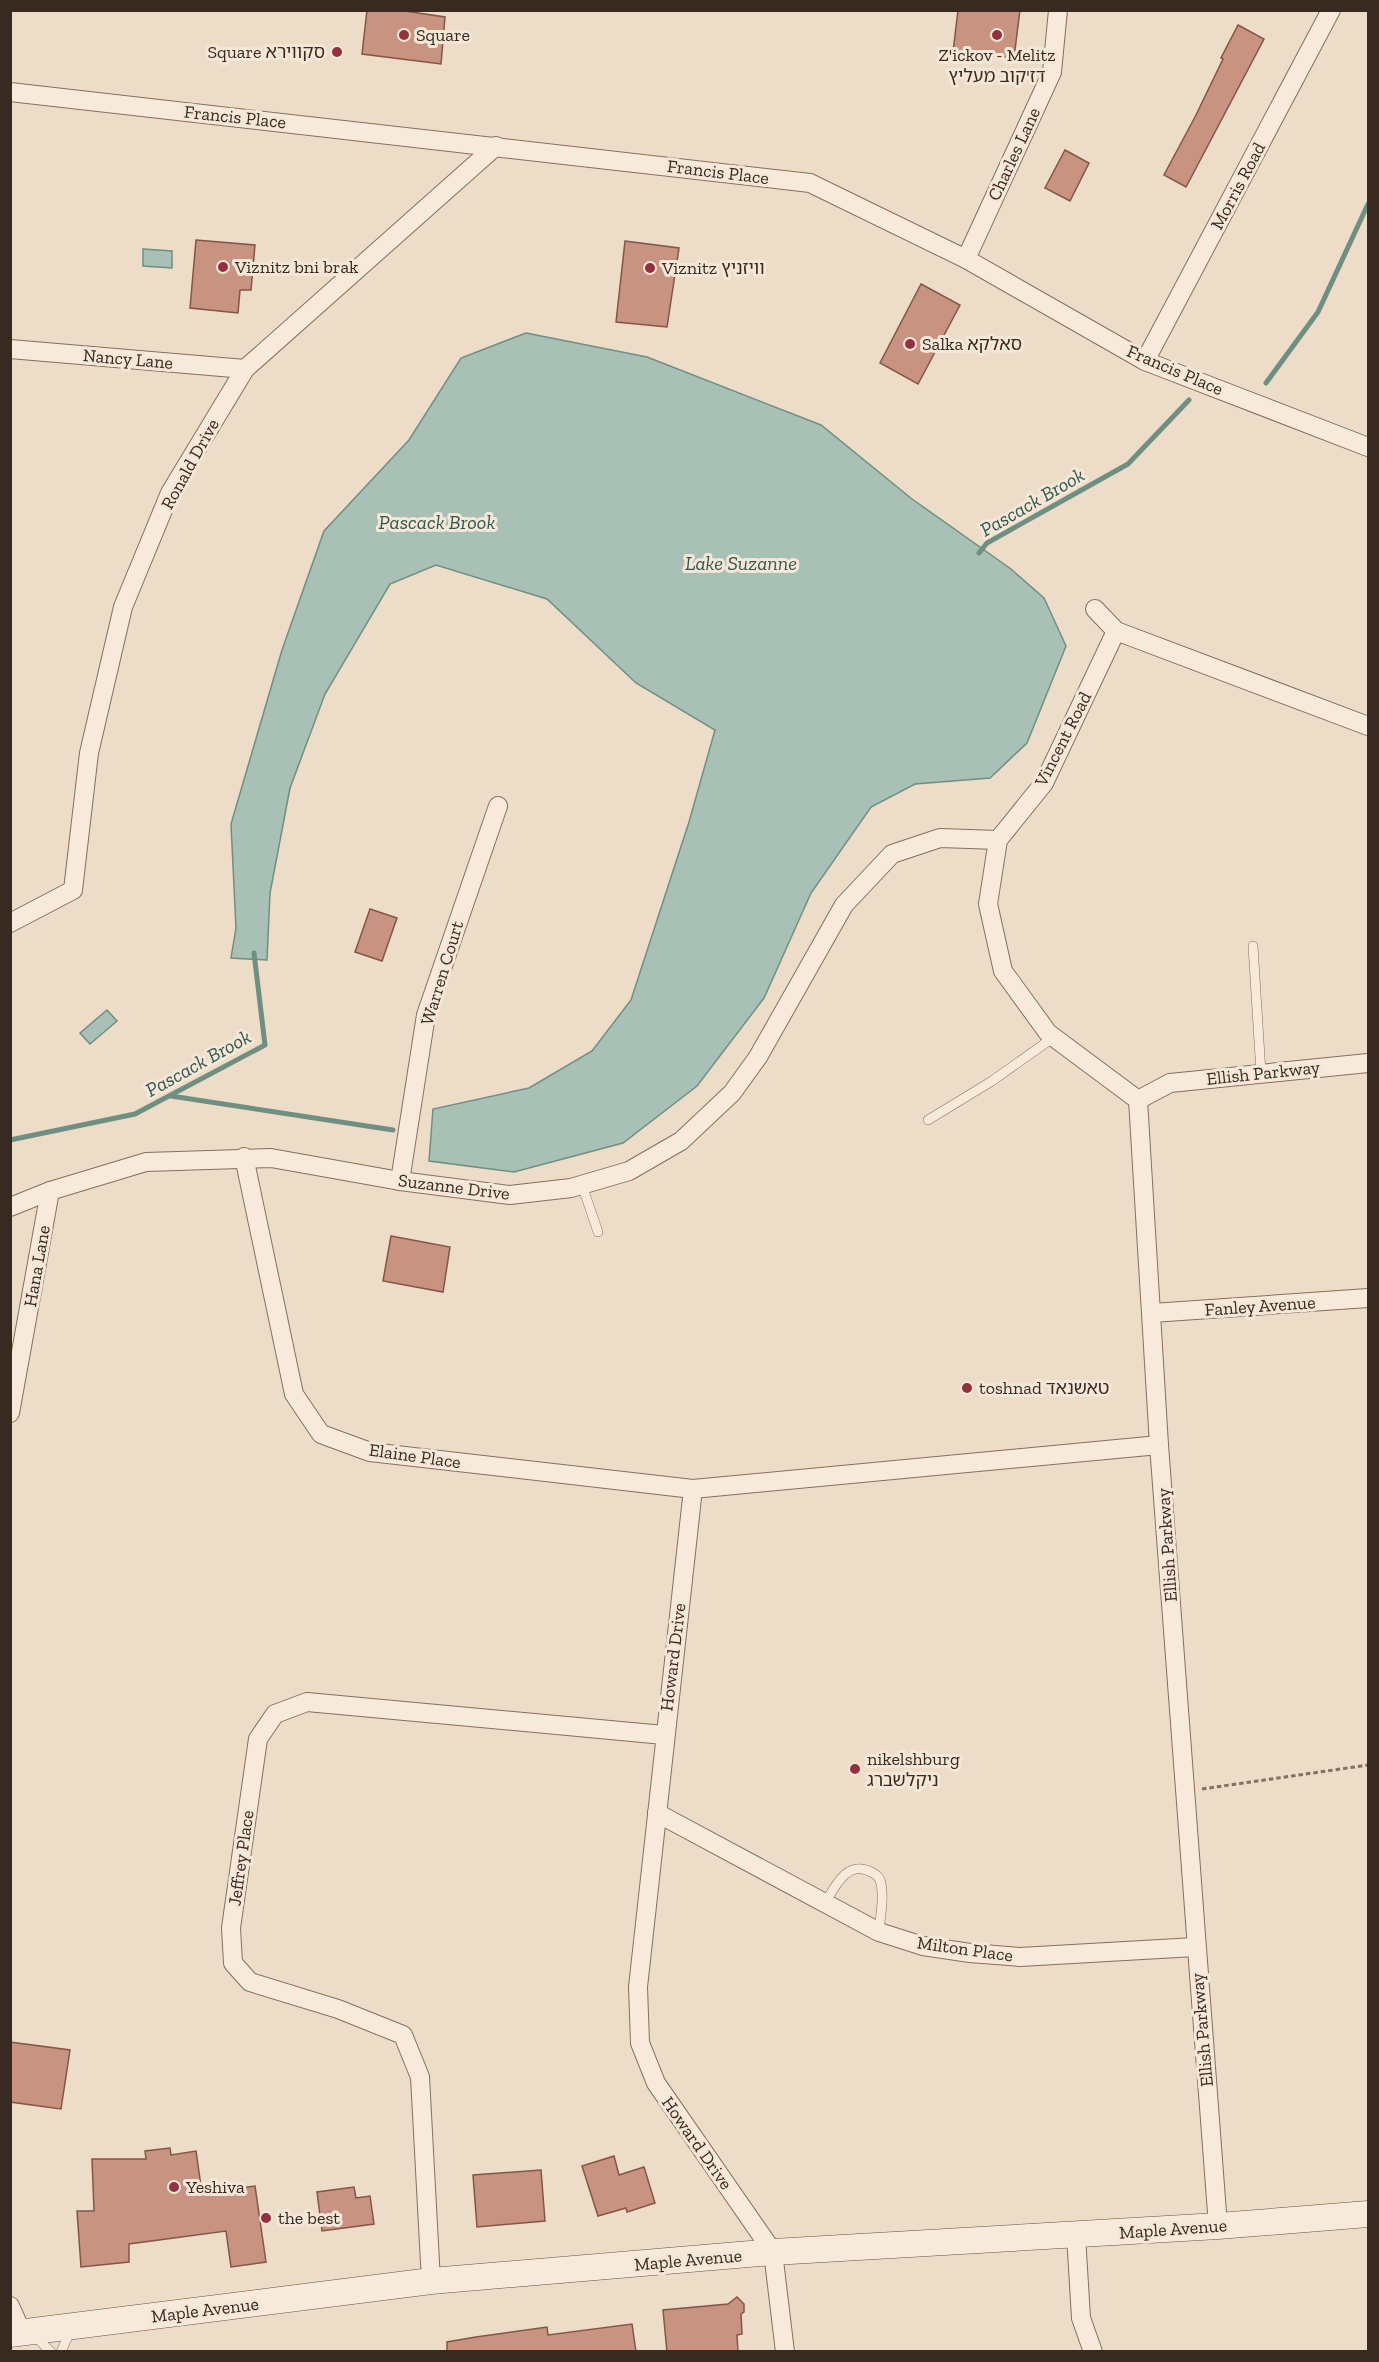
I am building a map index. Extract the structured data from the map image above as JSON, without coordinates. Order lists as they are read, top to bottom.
{
  "streets": {
    "street": [
      "Francis Place",
      "Charles Lane",
      "Morris Road",
      "Nancy Lane",
      "Ronald Drive",
      "Vincent Road",
      "Warren Court",
      "Ellish Parkway",
      "Suzanne Drive",
      "Hana Lane",
      "Fanley Avenue",
      "Elaine Place",
      "Howard Drive",
      "Jeffrey Place",
      "Milton Place",
      "Maple Avenue"
    ]
  },
  "crossings": [
    ["Francis Place", "Charles Lane"],
    ["Francis Place", "Morris Road"],
    ["Francis Place", "Ronald Drive"],
    ["Nancy Lane", "Ronald Drive"],
    ["Vincent Road", "Suzanne Drive"],
    ["Warren Court", "Suzanne Drive"],
    ["Ellish Parkway", "Fanley Avenue"],
    ["Ellish Parkway", "Milton Place"],
    ["Ellish Parkway", "Maple Avenue"],
    ["Suzanne Drive", "Hana Lane"],
    ["Suzanne Drive", "Elaine Place"],
    ["Elaine Place", "Howard Drive"],
    ["Howard Drive", "Jeffrey Place"],
    ["Howard Drive", "Milton Place"],
    ["Howard Drive", "Maple Avenue"],
    ["Jeffrey Place", "Maple Avenue"]
  ],
  "water": ["Pascack Brook", "Lake Suzanne"],
  "places": [
    "Square",
    "Z'ickov - Melitz דז'קוב מעליץ",
    "Square סקווירא",
    "Viznitz bni brak",
    "Viznitz וויזניץ",
    "Salka סאלקא",
    "toshnad טאשנאד",
    "nikelshburg ניקלשברג",
    "Yeshiva",
    "the best"
  ]
}
